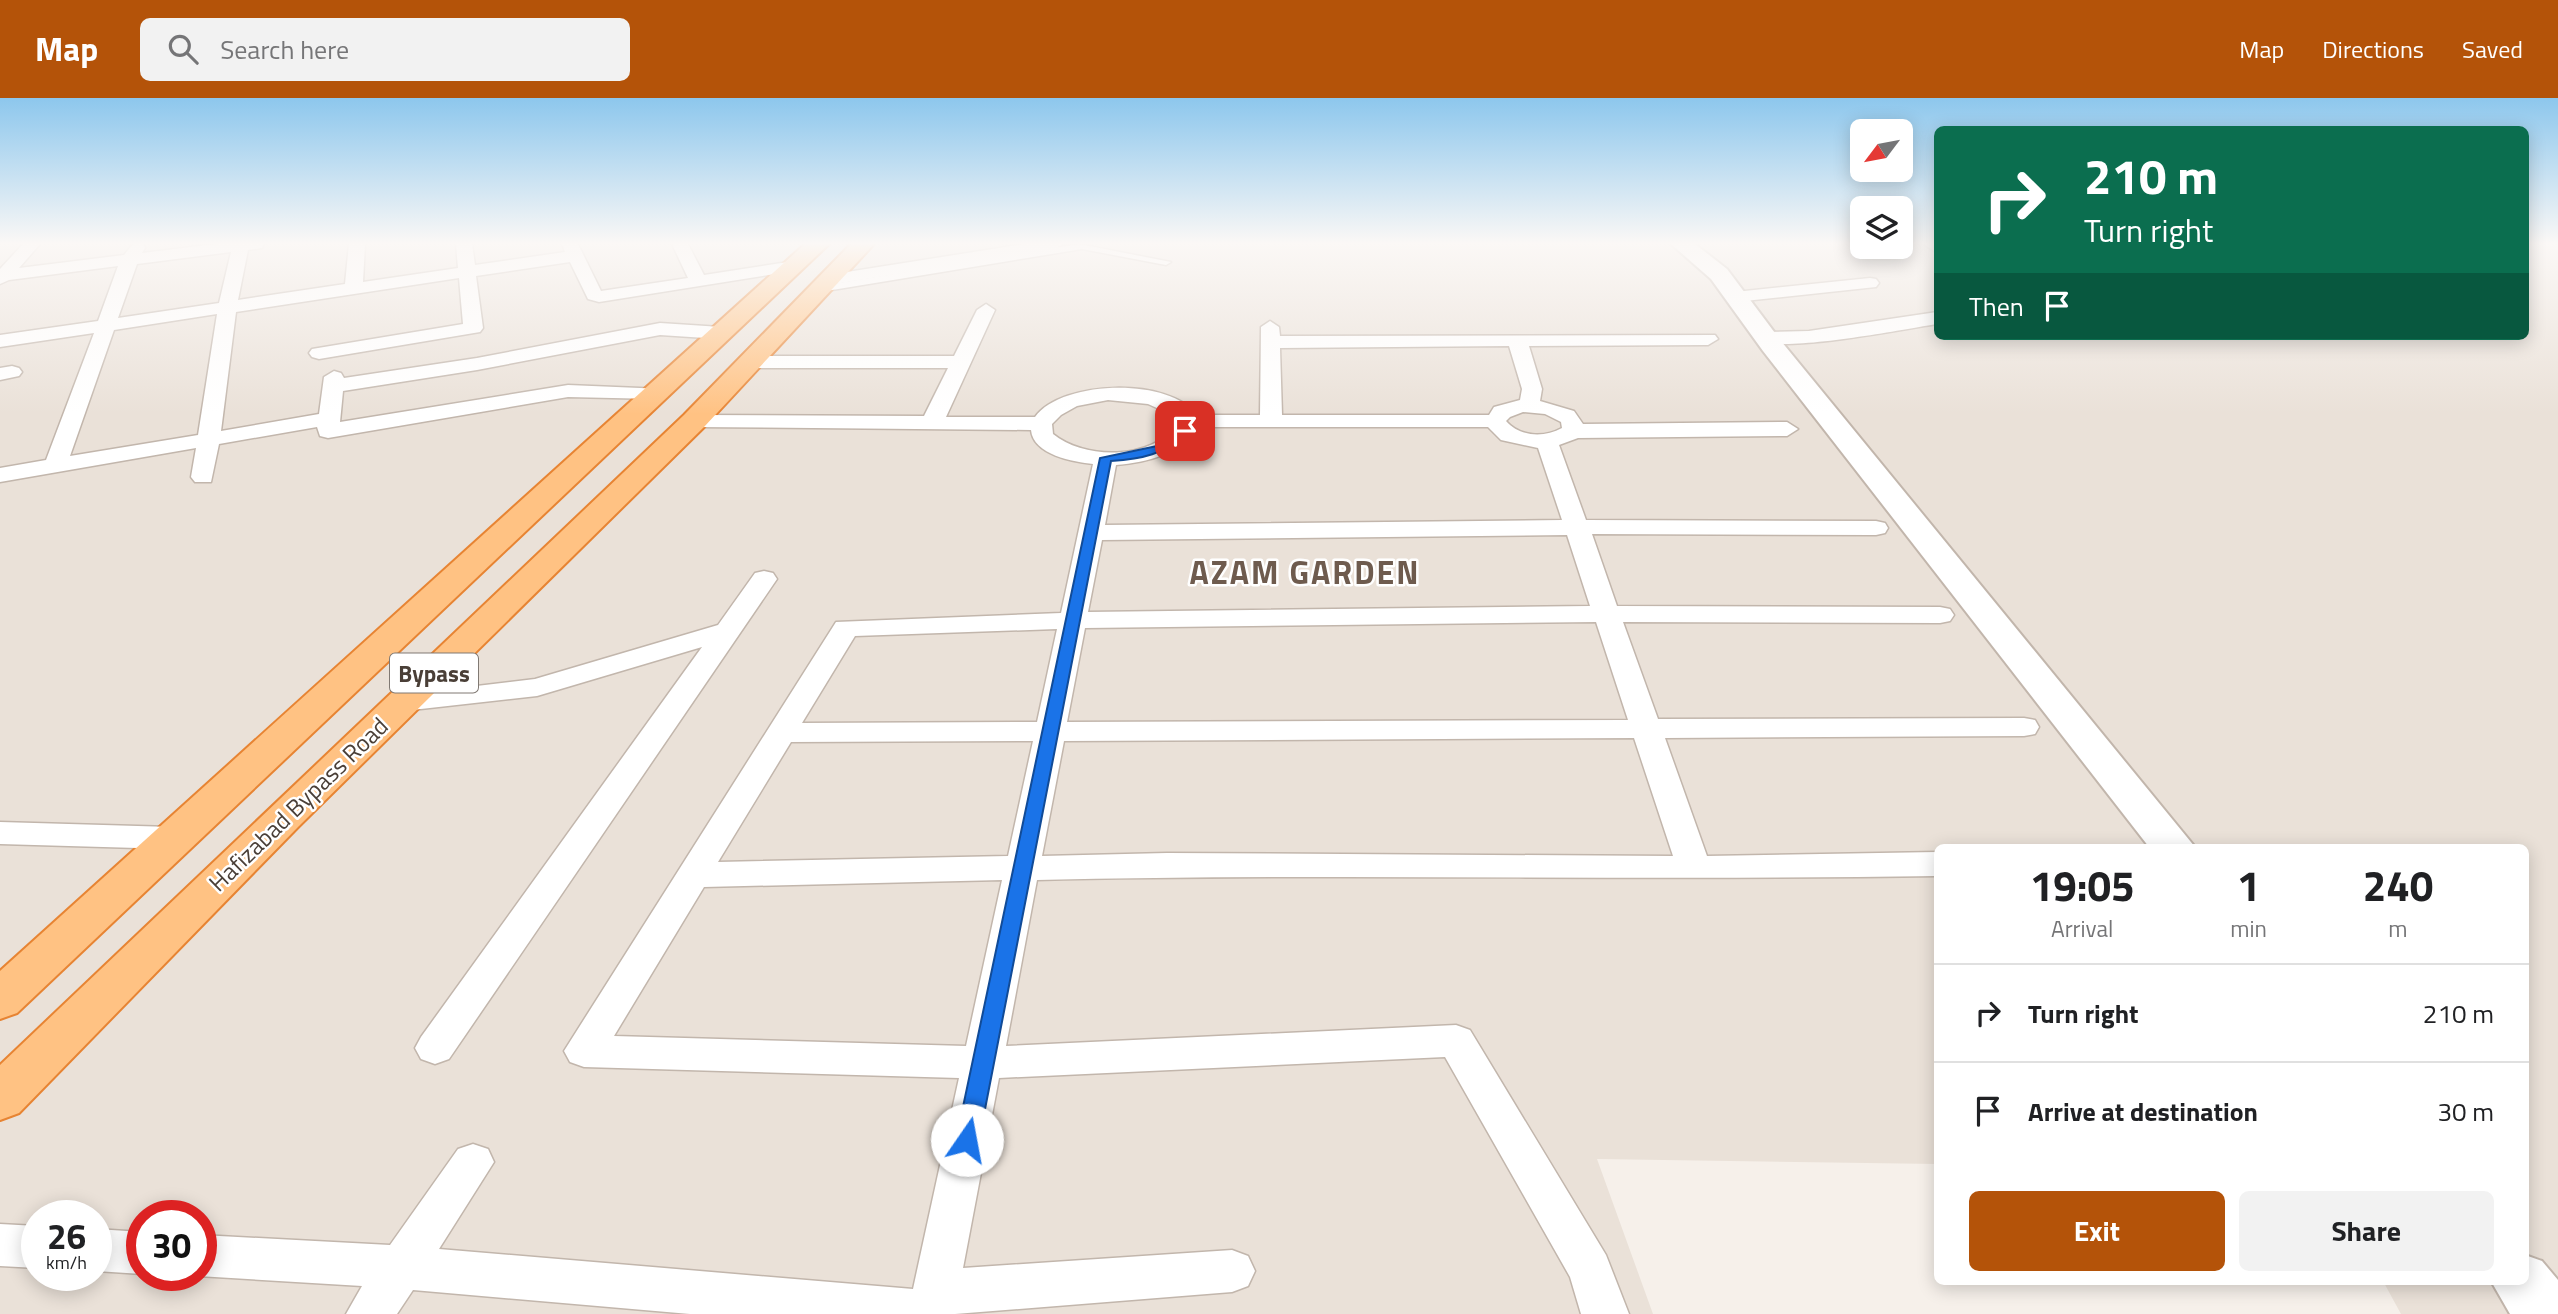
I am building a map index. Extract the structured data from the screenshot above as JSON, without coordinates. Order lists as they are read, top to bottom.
{
  "streets": {
    "highway": ["Bypass", "Hafizabad Bypass Road"]
  },
  "districts": ["AZAM GARDEN"],
  "north": "bottom left",
  "page": {
    "header": "Map",
    "search": "Search here",
    "nav": ["Map", "Directions", "Saved"],
    "turn": ["210 m", "Turn right"],
    "then": "Then",
    "eta": [
      "19:05",
      "Arrival",
      "1",
      "min",
      "240",
      "m"
    ],
    "list": [
      {
        "name": "Turn right",
        "value": "210 m"
      },
      {
        "name": "Arrive at destination",
        "value": "30 m"
      }
    ],
    "buttons": ["Exit", "Share"],
    "speed": "26 km/h",
    "limit": "30"
  }
}
